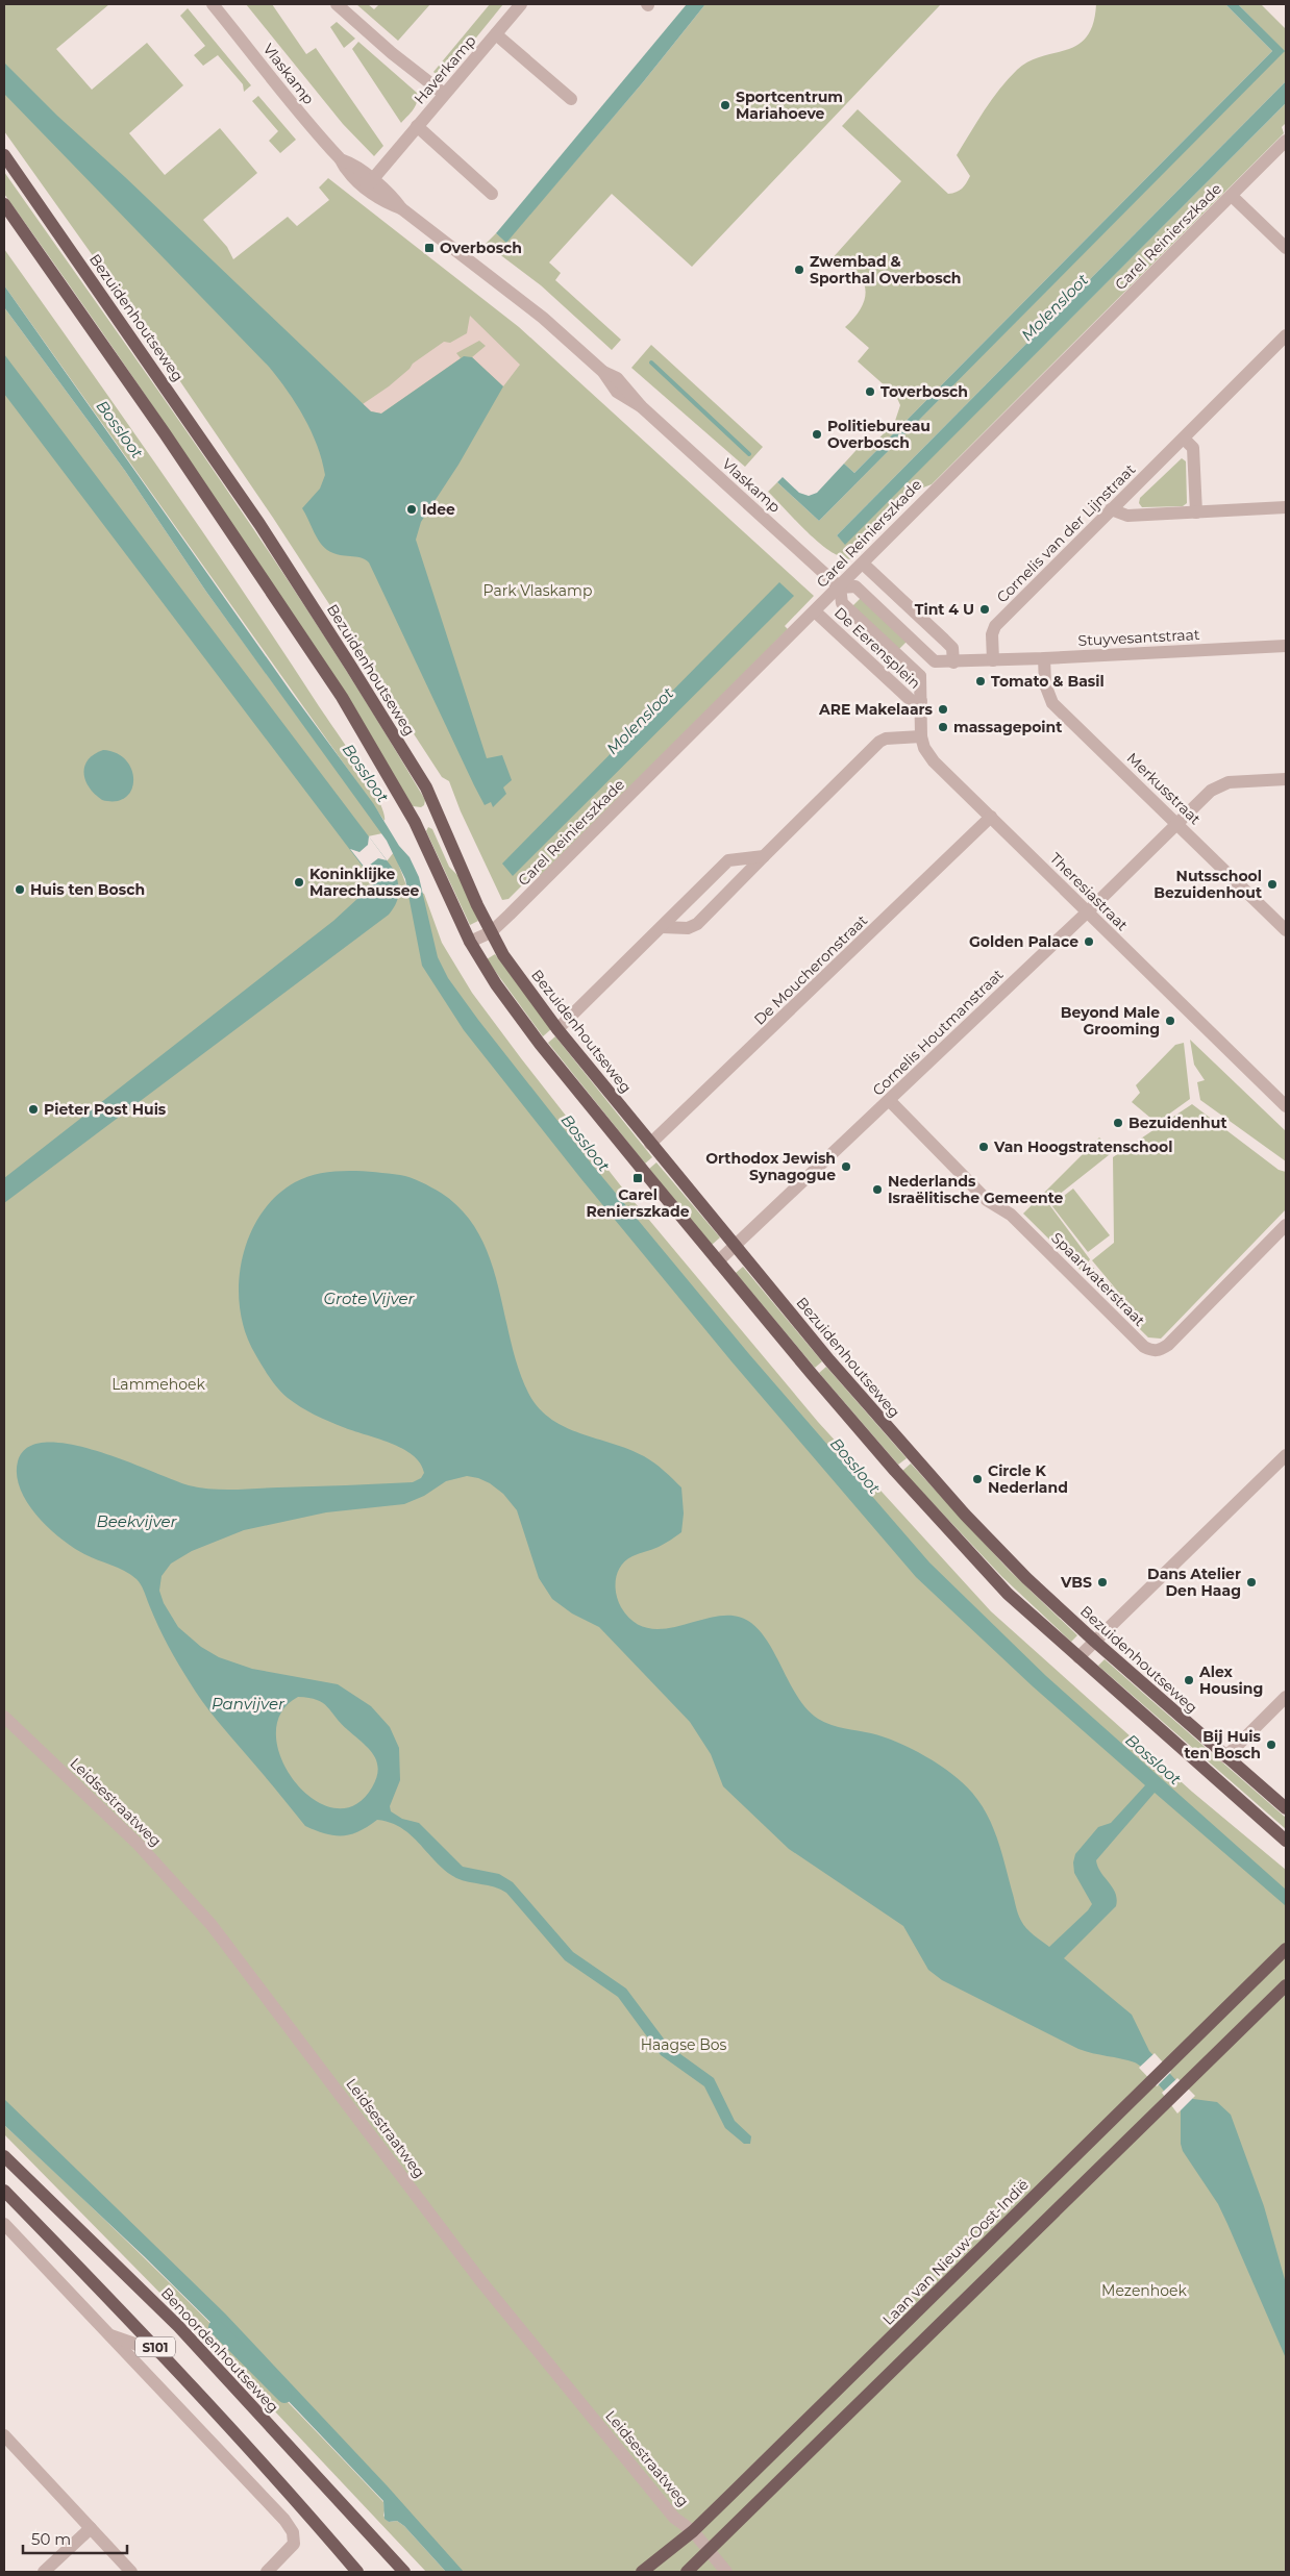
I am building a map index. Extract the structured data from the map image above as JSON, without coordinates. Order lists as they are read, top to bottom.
{
  "streets": {
    "main road": [
      "Bezuidenhoutseweg",
      "Laan van Nieuw-Oost-Indië",
      "S101",
      "Benoordenhoutseweg"
    ],
    "street": [
      "Haverkamp",
      "Vlaskamp",
      "Carel Reinierszkade",
      "Cornelis van der Lijnstraat",
      "Stuyvesantstraat",
      "De Eerensplein",
      "Merkusstraat",
      "Theresiastraat",
      "De Moucheronstraat",
      "Cornelis Houtmanstraat",
      "Spaarwaterstraat",
      "Leidsestraatweg"
    ]
  },
  "crossings": [
    ["Haverkamp", "Vlaskamp"],
    ["Vlaskamp", "Carel Reinierszkade"],
    ["Vlaskamp", "De Eerensplein"],
    ["Carel Reinierszkade", "Bezuidenhoutseweg"],
    ["Carel Reinierszkade", "De Eerensplein"],
    ["Bezuidenhoutseweg", "De Moucheronstraat"],
    ["Bezuidenhoutseweg", "Cornelis Houtmanstraat"],
    ["Cornelis van der Lijnstraat", "Stuyvesantstraat"],
    ["Cornelis van der Lijnstraat", "De Eerensplein"],
    ["Stuyvesantstraat", "De Eerensplein"],
    ["Stuyvesantstraat", "Merkusstraat"],
    ["De Eerensplein", "Theresiastraat"],
    ["Merkusstraat", "Cornelis Houtmanstraat"],
    ["Theresiastraat", "De Moucheronstraat"],
    ["Theresiastraat", "Cornelis Houtmanstraat"],
    ["Cornelis Houtmanstraat", "Spaarwaterstraat"],
    ["Leidsestraatweg", "Laan van Nieuw-Oost-Indië"]
  ],
  "water": [
    "Molensloot",
    "Bossloot",
    "Grote Vijver",
    "Beekvijver",
    "Panvijver"
  ],
  "parks": [
    "Park Vlaskamp",
    "Lammehoek",
    "Haagse Bos",
    "Mezenhoek"
  ],
  "places": {
    "other": [
      "Sportcentrum Mariahoeve",
      "Zwembad & Sporthal Overbosch",
      "Toverbosch",
      "Politiebureau Overbosch",
      "Idee",
      "Tint 4 U",
      "Tomato & Basil",
      "ARE Makelaars",
      "massagepoint",
      "Koninklijke Marechaussee",
      "Nutsschool Bezuidenhout",
      "Huis ten Bosch",
      "Golden Palace",
      "Beyond Male Grooming",
      "Pieter Post Huis",
      "Bezuidenhut",
      "Van Hoogstratenschool",
      "Orthodox Jewish Synagogue",
      "Nederlands Israëlitische Gemeente",
      "Circle K Nederland",
      "VBS",
      "Dans Atelier Den Haag",
      "Alex Housing",
      "Bij Huis ten Bosch"
    ],
    "transit": ["Overbosch", "Carel Renierszkade"]
  },
  "scale_bar": "50 m"
}
